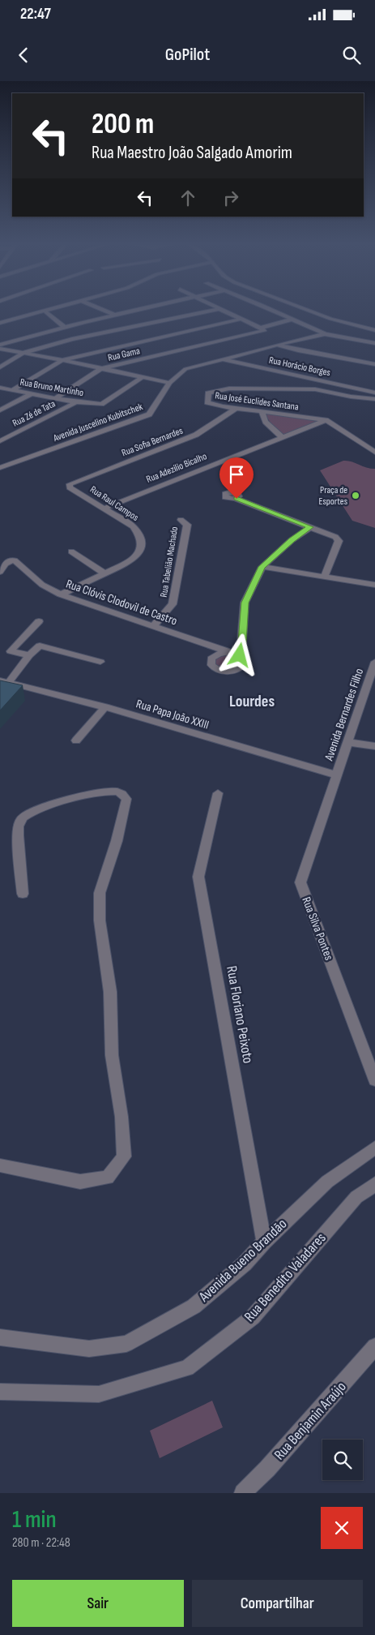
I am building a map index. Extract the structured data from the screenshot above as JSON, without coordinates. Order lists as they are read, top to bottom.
{
  "streets": {
    "street": [
      "Rua Gama",
      "Rua Horácio Borges",
      "Rua Bruno Martinho",
      "Rua José Euclides Santana",
      "Rua Zé de Tata",
      "Avenida Juscelino Kubitschek",
      "Rua Sofia Bernardes",
      "Rua Adezílio Bicalho",
      "Rua Raul Campos",
      "Rua Tabelião Machado",
      "Rua Clóvis Clodovil de Castro",
      "Rua Papa João XXIII",
      "Avenida Bernardes Filho",
      "Rua Silva Pontes",
      "Rua Floriano Peixoto",
      "Avenida Bueno Brandão",
      "Rua Benedito Valadares",
      "Rua Benjamin Araújo"
    ]
  },
  "crossings": [
    ["Rua Horácio Borges", "Rua José Euclides Santana"],
    ["Rua Horácio Borges", "Avenida Juscelino Kubitschek"],
    ["Rua Bruno Martinho", "Rua Zé de Tata"],
    ["Rua José Euclides Santana", "Rua Sofia Bernardes"],
    ["Rua José Euclides Santana", "Rua Adezílio Bicalho"],
    ["Rua Sofia Bernardes", "Rua Raul Campos"],
    ["Rua Adezílio Bicalho", "Rua Raul Campos"],
    ["Rua Raul Campos", "Rua Clóvis Clodovil de Castro"],
    ["Rua Tabelião Machado", "Rua Clóvis Clodovil de Castro"],
    ["Rua Papa João XXIII", "Avenida Bernardes Filho"],
    ["Rua Papa João XXIII", "Rua Silva Pontes"],
    ["Avenida Bernardes Filho", "Rua Silva Pontes"],
    ["Rua Floriano Peixoto", "Avenida Bueno Brandão"]
  ],
  "districts": ["Lourdes"],
  "places": ["Praça de Esportes"],
  "page": {
    "status": "22:47",
    "header": "GoPilot",
    "turn": ["200 m", "Rua Maestro João Salgado Amorim"],
    "heading": ["1 min", "280 m · 22:48"],
    "buttons": ["Sair", "Compartilhar"]
  }
}
